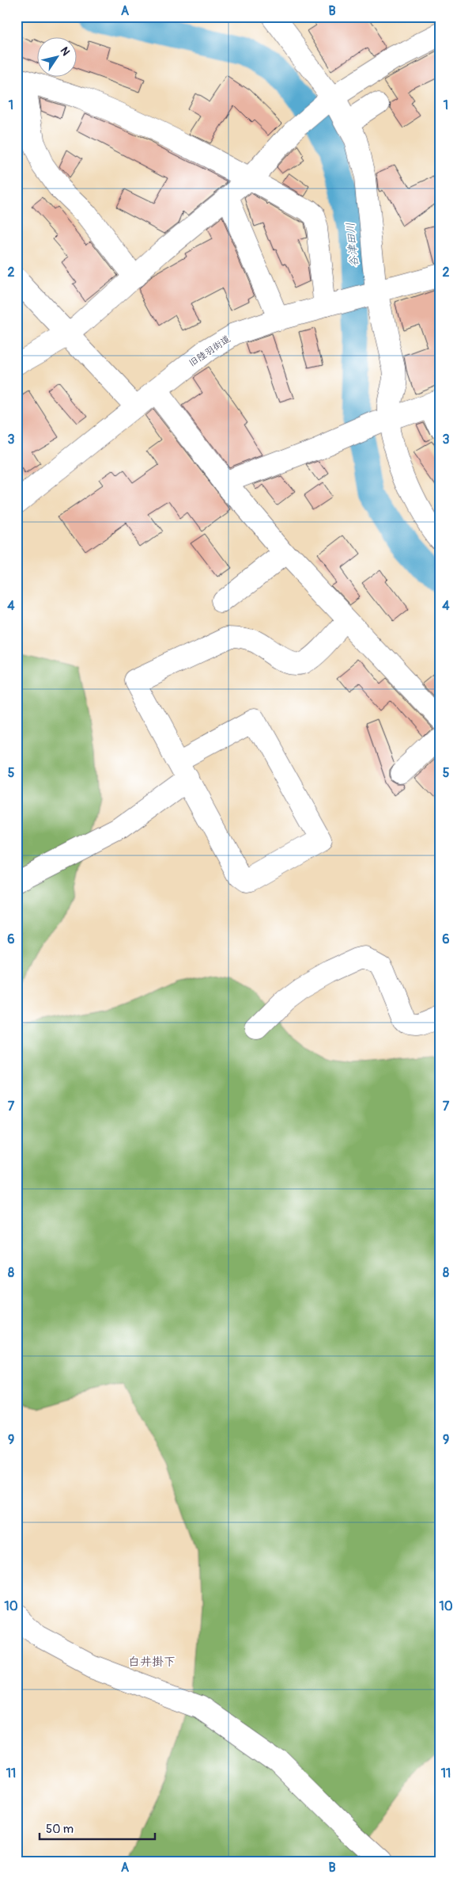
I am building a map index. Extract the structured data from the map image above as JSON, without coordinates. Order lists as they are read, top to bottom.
{
  "streets": {
    "street": ["旧陸羽街道"]
  },
  "districts": ["白井掛下"],
  "water": ["谷津田川"],
  "scale_bar": "50 m",
  "north": "top right",
  "grid": {
    "columns": ["A", "B"],
    "rows": [
      "1",
      "2",
      "3",
      "4",
      "5",
      "6",
      "7",
      "8",
      "9",
      "10",
      "11"
    ]
  }
}
